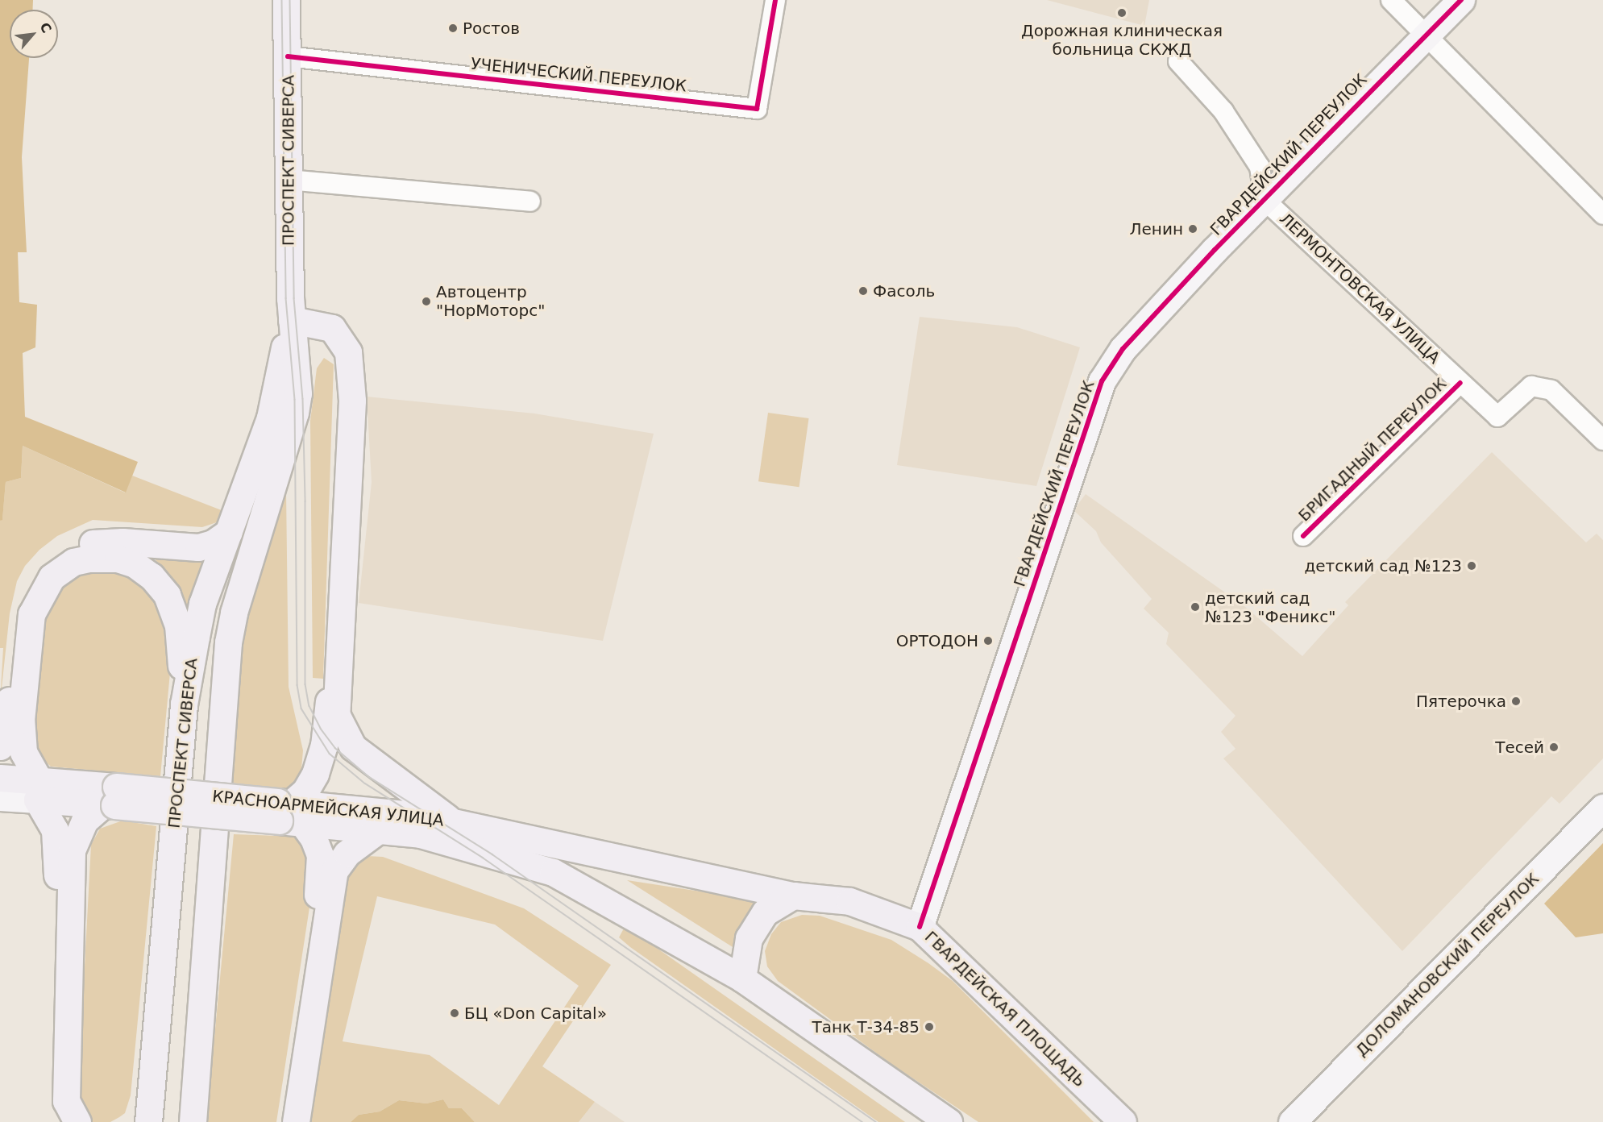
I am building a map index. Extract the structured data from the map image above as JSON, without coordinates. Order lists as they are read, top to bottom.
{
  "streets": {
    "main road": ["ПРОСПЕКТ СИВЕРСА", "КРАСНОАРМЕЙСКАЯ УЛИЦА", "ГВАРДЕЙСКАЯ ПЛОЩАДЬ"],
    "street": [
      "УЧЕНИЧЕСКИЙ ПЕРЕУЛОК",
      "ГВАРДЕЙСКИЙ ПЕРЕУЛОК",
      "ЛЕРМОНТОВСКАЯ УЛИЦА",
      "БРИГАДНЫЙ ПЕРЕУЛОК",
      "ДОЛОМАНОВСКИЙ ПЕРЕУЛОК"
    ]
  },
  "crossings": [
    ["УЧЕНИЧЕСКИЙ ПЕРЕУЛОК", "ПРОСПЕКТ СИВЕРСА"],
    ["ГВАРДЕЙСКИЙ ПЕРЕУЛОК", "ЛЕРМОНТОВСКАЯ УЛИЦА"],
    ["ГВАРДЕЙСКИЙ ПЕРЕУЛОК", "ГВАРДЕЙСКАЯ ПЛОЩАДЬ"],
    ["ЛЕРМОНТОВСКАЯ УЛИЦА", "БРИГАДНЫЙ ПЕРЕУЛОК"],
    ["КРАСНОАРМЕЙСКАЯ УЛИЦА", "ГВАРДЕЙСКАЯ ПЛОЩАДЬ"]
  ],
  "places": [
    "Дорожная клиническая больница СКЖД",
    "Ростов",
    "Ленин",
    "Фасоль",
    "Автоцентр \"НорМоторс\"",
    "детский сад №123",
    "детский сад №123 \"Феникс\"",
    "ОРТОДОН",
    "Пятерочка",
    "Тесей",
    "БЦ «Don Capital»",
    "Танк Т-34-85"
  ],
  "north": "top right"
}
